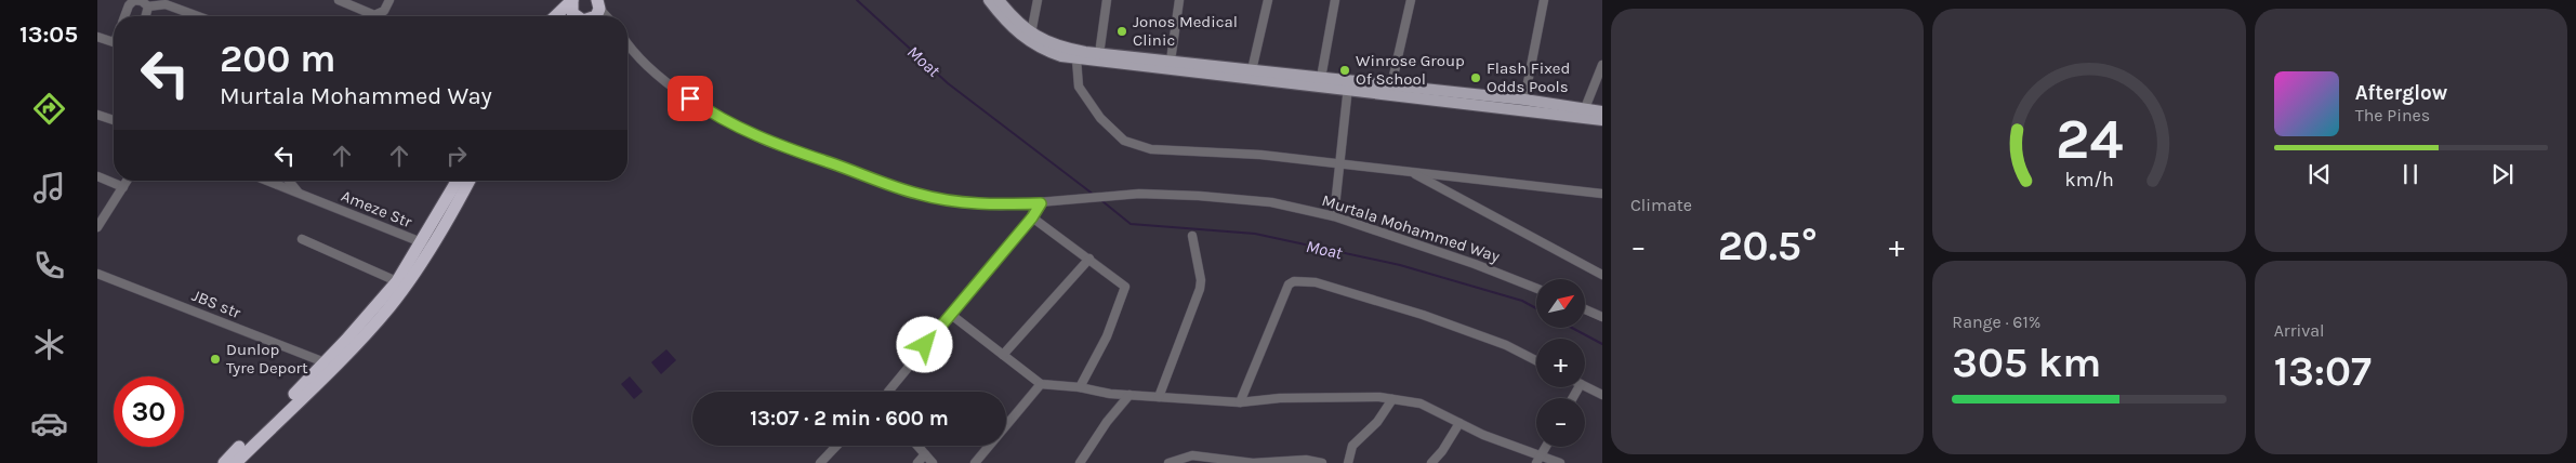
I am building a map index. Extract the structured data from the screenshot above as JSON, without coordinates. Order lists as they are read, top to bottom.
{
  "streets": {
    "street": ["Ameze Str", "Murtala Mohammed Way", "JBS str"]
  },
  "water": ["Moat"],
  "places": [
    "Jonos Medical Clinic",
    "Winrose Group Of School",
    "Flash Fixed Odds Pools",
    "Dunlop Tyre Deport"
  ],
  "north": "top right",
  "page": {
    "tabs": "13:05",
    "tile": [
      "Climate",
      ["Range · 61%", "305 km"],
      ["Arrival", "13:07"]
    ],
    "turn": ["200 m", "Murtala Mohammed Way"],
    "song": ["Afterglow", "The Pines"],
    "heat": ["−", "20.5°", "+"],
    "map_buttons": ["+", "−"],
    "limit": "30",
    "trip": "13:07 · 2 min · 600 m",
    "gauge": ["24", "km/h"]
  }
}
